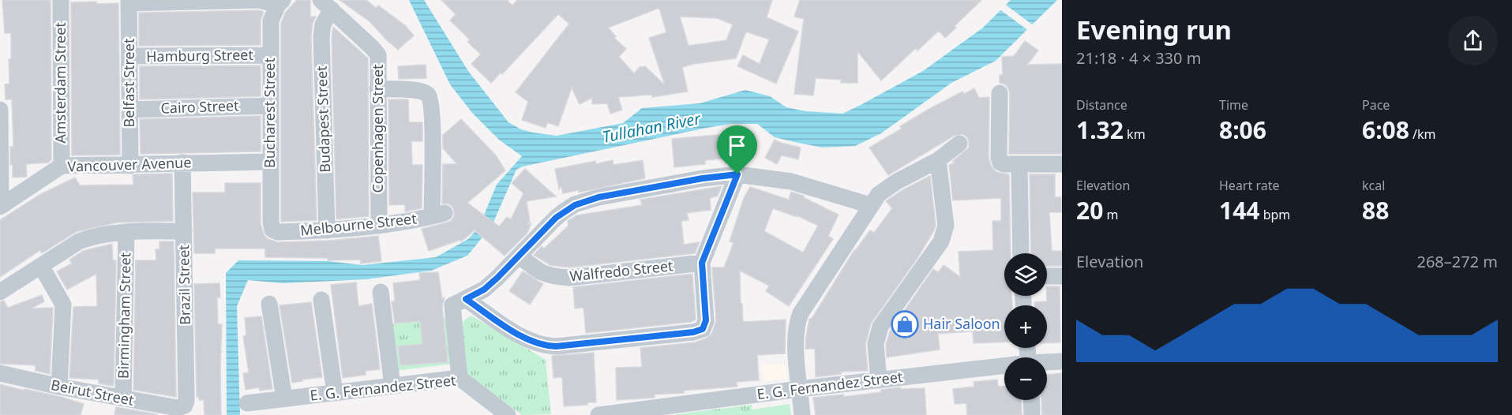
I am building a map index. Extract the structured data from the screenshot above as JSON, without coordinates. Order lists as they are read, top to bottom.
{
  "streets": {
    "street": [
      "Hamburg Street",
      "Amsterdam Street",
      "Belfast Street",
      "Cairo Street",
      "Bucharest Street",
      "Budapest Street",
      "Copenhagen Street",
      "Vancouver Avenue",
      "Melbourne Street",
      "Walfredo Street",
      "Brazil Street",
      "Birmingham Street",
      "E. G. Fernandez Street",
      "Beirut Street"
    ]
  },
  "crossings": [
    ["Hamburg Street", "Belfast Street"],
    ["Hamburg Street", "Bucharest Street"],
    ["Amsterdam Street", "Vancouver Avenue"],
    ["Belfast Street", "Cairo Street"],
    ["Belfast Street", "Vancouver Avenue"],
    ["Cairo Street", "Bucharest Street"],
    ["Bucharest Street", "Vancouver Avenue"],
    ["Bucharest Street", "Melbourne Street"],
    ["Budapest Street", "Copenhagen Street"],
    ["Budapest Street", "Melbourne Street"],
    ["Copenhagen Street", "Melbourne Street"],
    ["Vancouver Avenue", "Brazil Street"],
    ["Brazil Street", "Beirut Street"],
    ["Birmingham Street", "Beirut Street"]
  ],
  "water": ["Tullahan River"],
  "places": {
    "shop": ["Hair Saloon"]
  },
  "page": {
    "heading": ["Evening run", "21:18 · 4 × 330 m"],
    "stats": [
      ["Distance", "1.32 km"],
      ["Time", "8:06"],
      ["Pace", "6:08 /km"],
      ["Elevation", "20 m"],
      ["Heart rate", "144 bpm"],
      ["kcal", "88"]
    ],
    "chart": ["Elevation", "268–272 m"],
    "map_buttons": ["+", "−"]
  }
}
